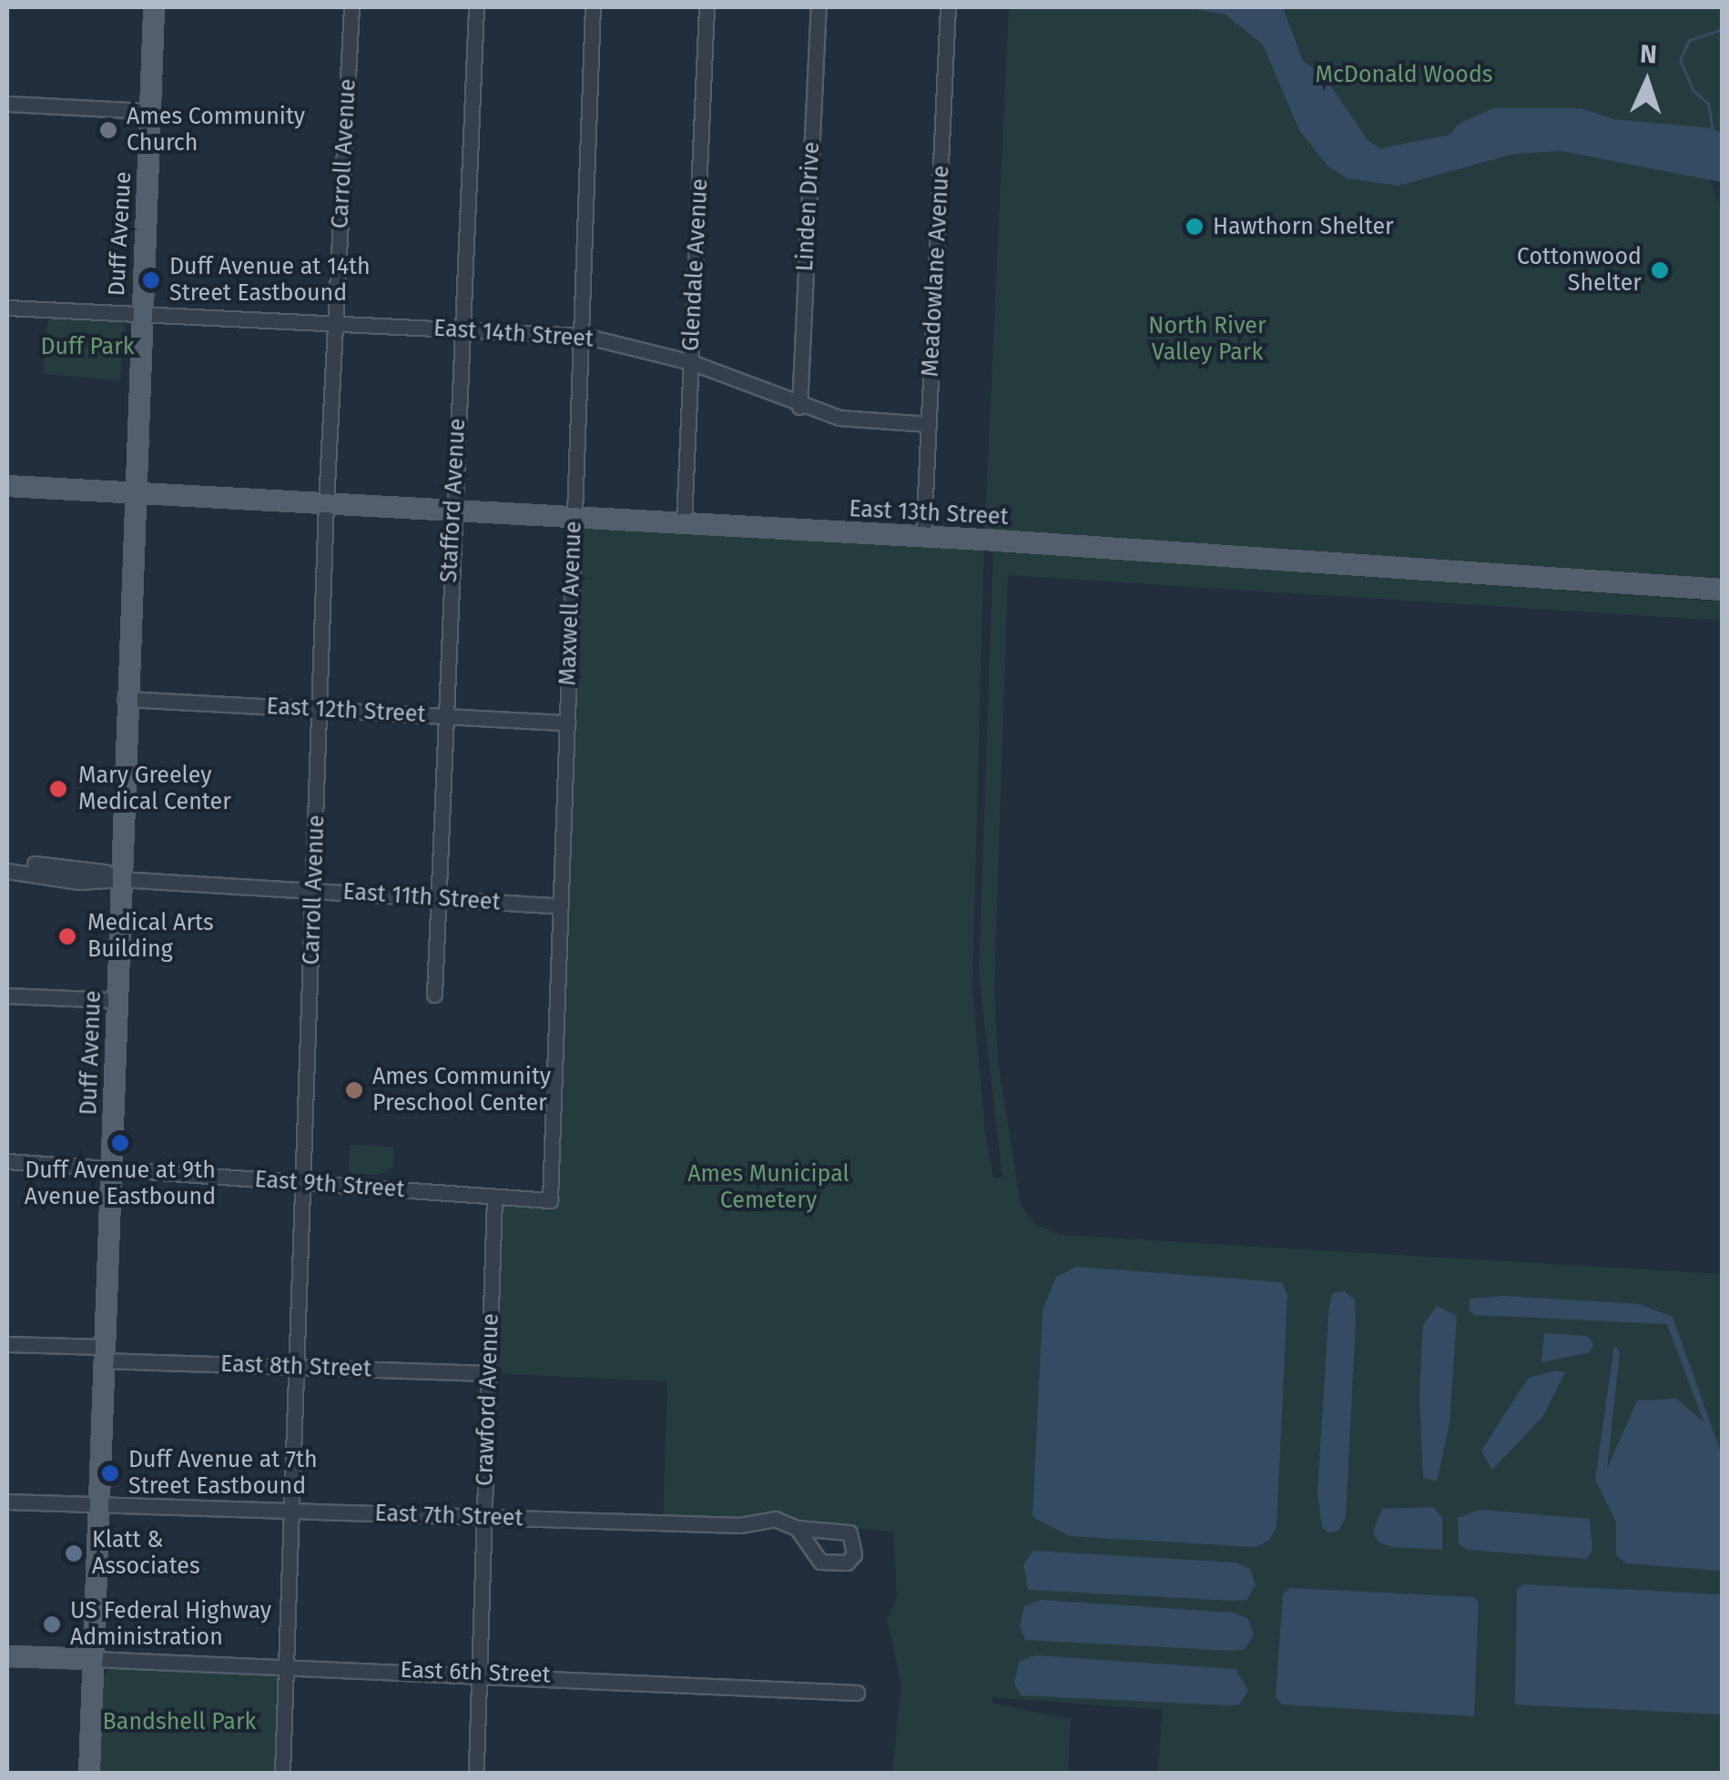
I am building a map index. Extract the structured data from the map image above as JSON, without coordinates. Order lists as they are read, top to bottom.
{
  "streets": {
    "main road": ["Duff Avenue", "East 13th Street"],
    "street": [
      "Carroll Avenue",
      "Linden Drive",
      "Glendale Avenue",
      "Meadowlane Avenue",
      "East 14th Street",
      "Stafford Avenue",
      "Maxwell Avenue",
      "East 12th Street",
      "East 11th Street",
      "East 9th Street",
      "East 8th Street",
      "Crawford Avenue",
      "East 7th Street",
      "East 6th Street"
    ]
  },
  "crossings": [
    ["Carroll Avenue", "East 14th Street"],
    ["Carroll Avenue", "East 13th Street"],
    ["Carroll Avenue", "East 12th Street"],
    ["Carroll Avenue", "East 11th Street"],
    ["Carroll Avenue", "East 9th Street"],
    ["Carroll Avenue", "East 8th Street"],
    ["Carroll Avenue", "East 7th Street"],
    ["Carroll Avenue", "East 6th Street"],
    ["Linden Drive", "East 14th Street"],
    ["Duff Avenue", "East 14th Street"],
    ["Duff Avenue", "East 13th Street"],
    ["Duff Avenue", "East 12th Street"],
    ["Duff Avenue", "East 11th Street"],
    ["Duff Avenue", "East 9th Street"],
    ["Duff Avenue", "East 8th Street"],
    ["Duff Avenue", "East 7th Street"],
    ["Duff Avenue", "East 6th Street"],
    ["Glendale Avenue", "East 14th Street"],
    ["Glendale Avenue", "East 13th Street"],
    ["Meadowlane Avenue", "East 14th Street"],
    ["Meadowlane Avenue", "East 13th Street"],
    ["East 14th Street", "Stafford Avenue"],
    ["East 14th Street", "Maxwell Avenue"],
    ["Stafford Avenue", "East 13th Street"],
    ["Stafford Avenue", "East 12th Street"],
    ["Stafford Avenue", "East 11th Street"],
    ["East 13th Street", "Maxwell Avenue"],
    ["Maxwell Avenue", "East 12th Street"],
    ["Maxwell Avenue", "East 11th Street"],
    ["Maxwell Avenue", "East 9th Street"],
    ["East 9th Street", "Crawford Avenue"],
    ["East 8th Street", "Crawford Avenue"],
    ["Crawford Avenue", "East 7th Street"],
    ["Crawford Avenue", "East 6th Street"]
  ],
  "parks": [
    "McDonald Woods",
    "North River Valley Park",
    "Duff Park",
    "Ames Municipal Cemetery",
    "Bandshell Park"
  ],
  "places": [
    "Ames Community Church",
    "Hawthorn Shelter",
    "Cottonwood Shelter",
    "Duff Avenue at 14th Street Eastbound",
    "Mary Greeley Medical Center",
    "Medical Arts Building",
    "Ames Community Preschool Center",
    "Duff Avenue at 9th Avenue Eastbound",
    "Duff Avenue at 7th Street Eastbound",
    "Klatt & Associates",
    "US Federal Highway Administration"
  ],
  "north": "top"
}
